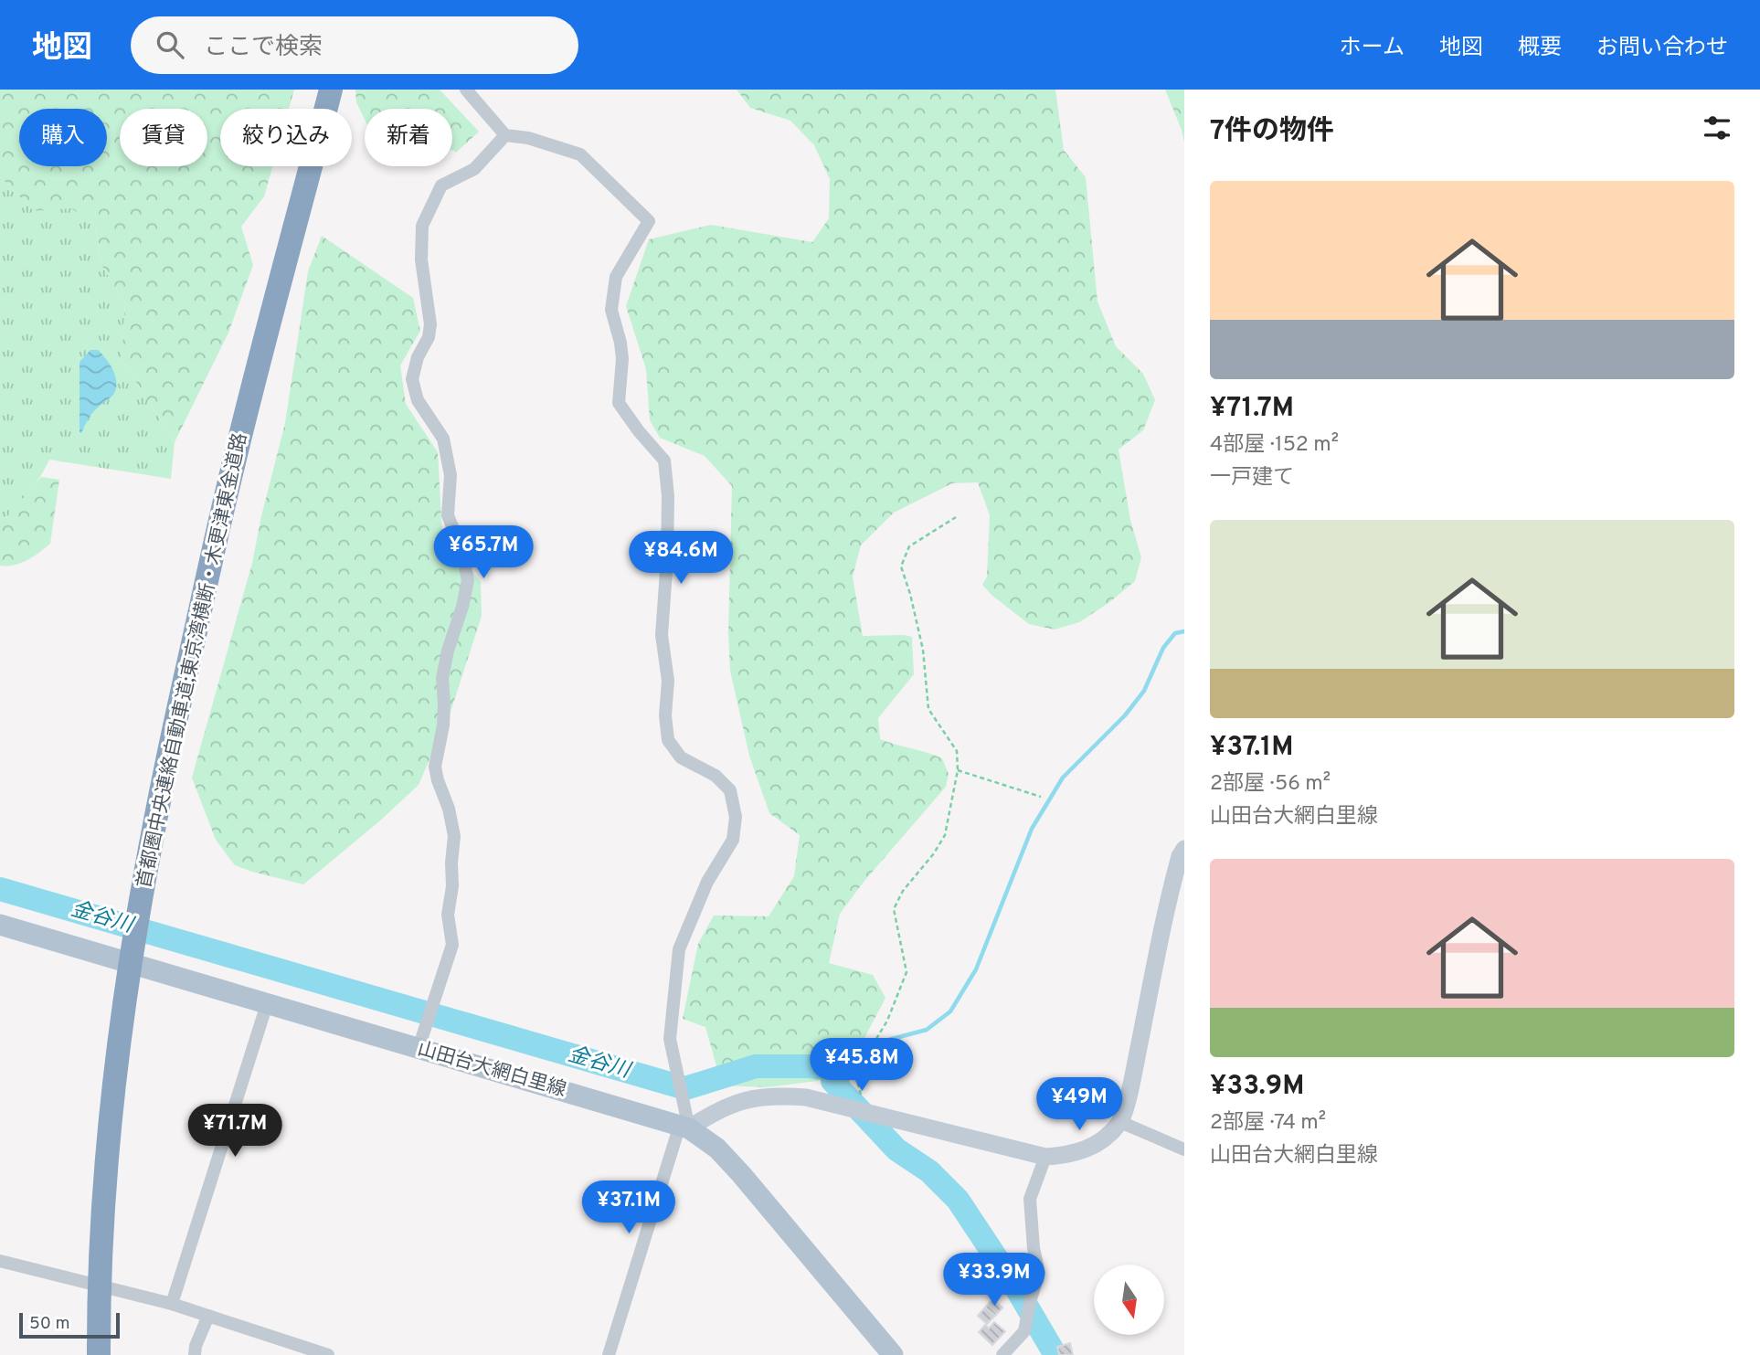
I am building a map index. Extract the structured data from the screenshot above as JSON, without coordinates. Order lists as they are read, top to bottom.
{
  "streets": {
    "highway": ["首都圏中央連絡自動車道;東京湾横断・木更津東金道路"],
    "main road": ["山田台大網白里線"]
  },
  "water": ["金谷川"],
  "scale_bar": "50 m",
  "north": "bottom",
  "page": {
    "header": "地図",
    "search": "ここで検索",
    "nav": [
      "ホーム",
      "地図",
      "概要",
      "お問い合わせ"
    ],
    "heading": "7件の物件",
    "chip": [
      "購入",
      "賃貸",
      "絞り込み",
      "新着"
    ],
    "list": [
      {
        "name": "¥71.7M",
        "note": "4部屋 · 152 m² · 一戸建て"
      },
      {
        "name": "¥37.1M",
        "note": "2部屋 · 56 m² · 山田台大網白里線"
      },
      {
        "name": "¥33.9M",
        "note": "2部屋 · 74 m² · 山田台大網白里線"
      }
    ],
    "price": [
      "¥65.7M",
      "¥84.6M",
      "¥45.8M",
      "¥49M",
      "¥71.7M",
      "¥37.1M",
      "¥33.9M"
    ],
    "scale": "50 m"
  }
}
